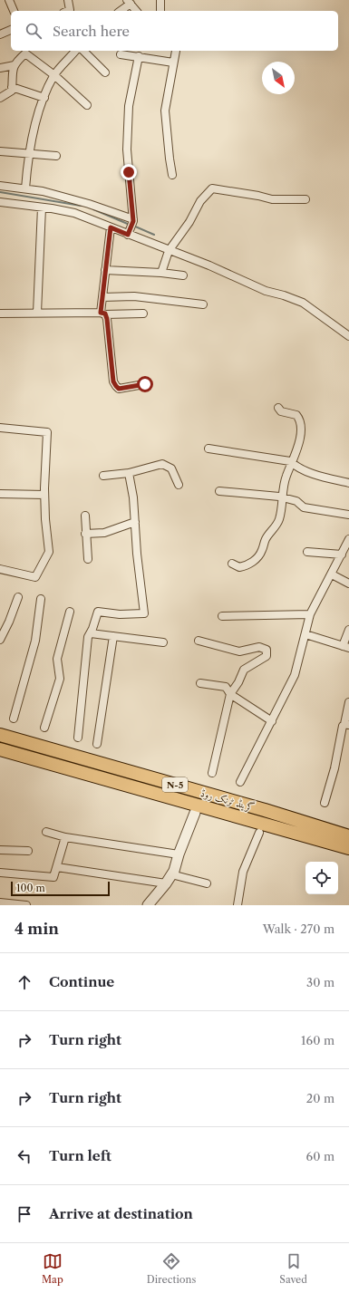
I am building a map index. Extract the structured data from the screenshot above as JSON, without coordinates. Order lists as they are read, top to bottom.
{
  "streets": {
    "highway": ["N-5", "گرینڈ ٹرنک روڈ"]
  },
  "scale_bar": "100 m",
  "north": "bottom right",
  "page": {
    "search": "Search here",
    "scale": "100 m",
    "heading": ["4 min", "Walk · 270 m"],
    "list": [
      ["Continue", "30 m"],
      ["Turn right", "160 m"],
      ["Turn right", "20 m"],
      ["Turn left", "60 m"],
      "Arrive at destination"
    ],
    "nav": ["Map", "Directions", "Saved"]
  }
}
